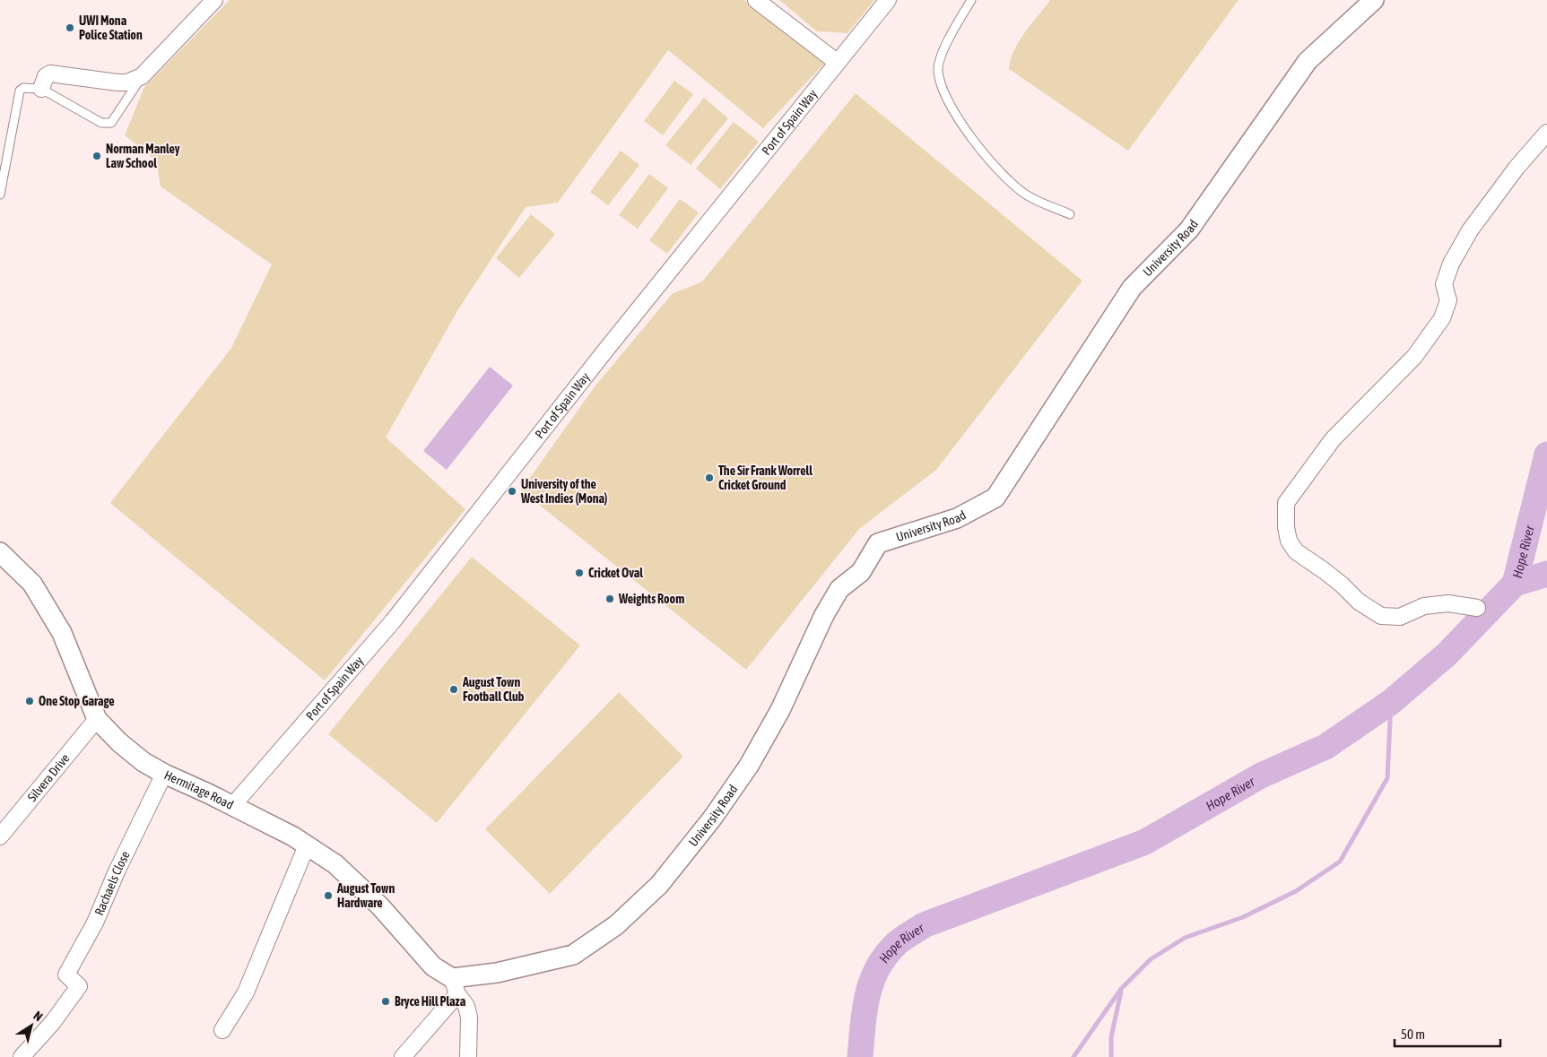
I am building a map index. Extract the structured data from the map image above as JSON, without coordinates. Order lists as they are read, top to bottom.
{
  "streets": {
    "street": [
      "Port of Spain Way",
      "University Road",
      "Silvera Drive",
      "Hermitage Road",
      "Rachaels Close"
    ]
  },
  "crossings": [
    ["Port of Spain Way", "Hermitage Road"],
    ["University Road", "Hermitage Road"],
    ["Silvera Drive", "Hermitage Road"],
    ["Hermitage Road", "Rachaels Close"]
  ],
  "water": ["Hope River"],
  "places": [
    "UWI Mona Police Station",
    "Norman Manley Law School",
    "The Sir Frank Worrell Cricket Ground",
    "University of the West Indies (Mona)",
    "Cricket Oval",
    "Weights Room",
    "August Town Football Club",
    "One Stop Garage",
    "August Town Hardware",
    "Bryce Hill Plaza"
  ],
  "scale_bar": "50 m",
  "north": "top right"
}
